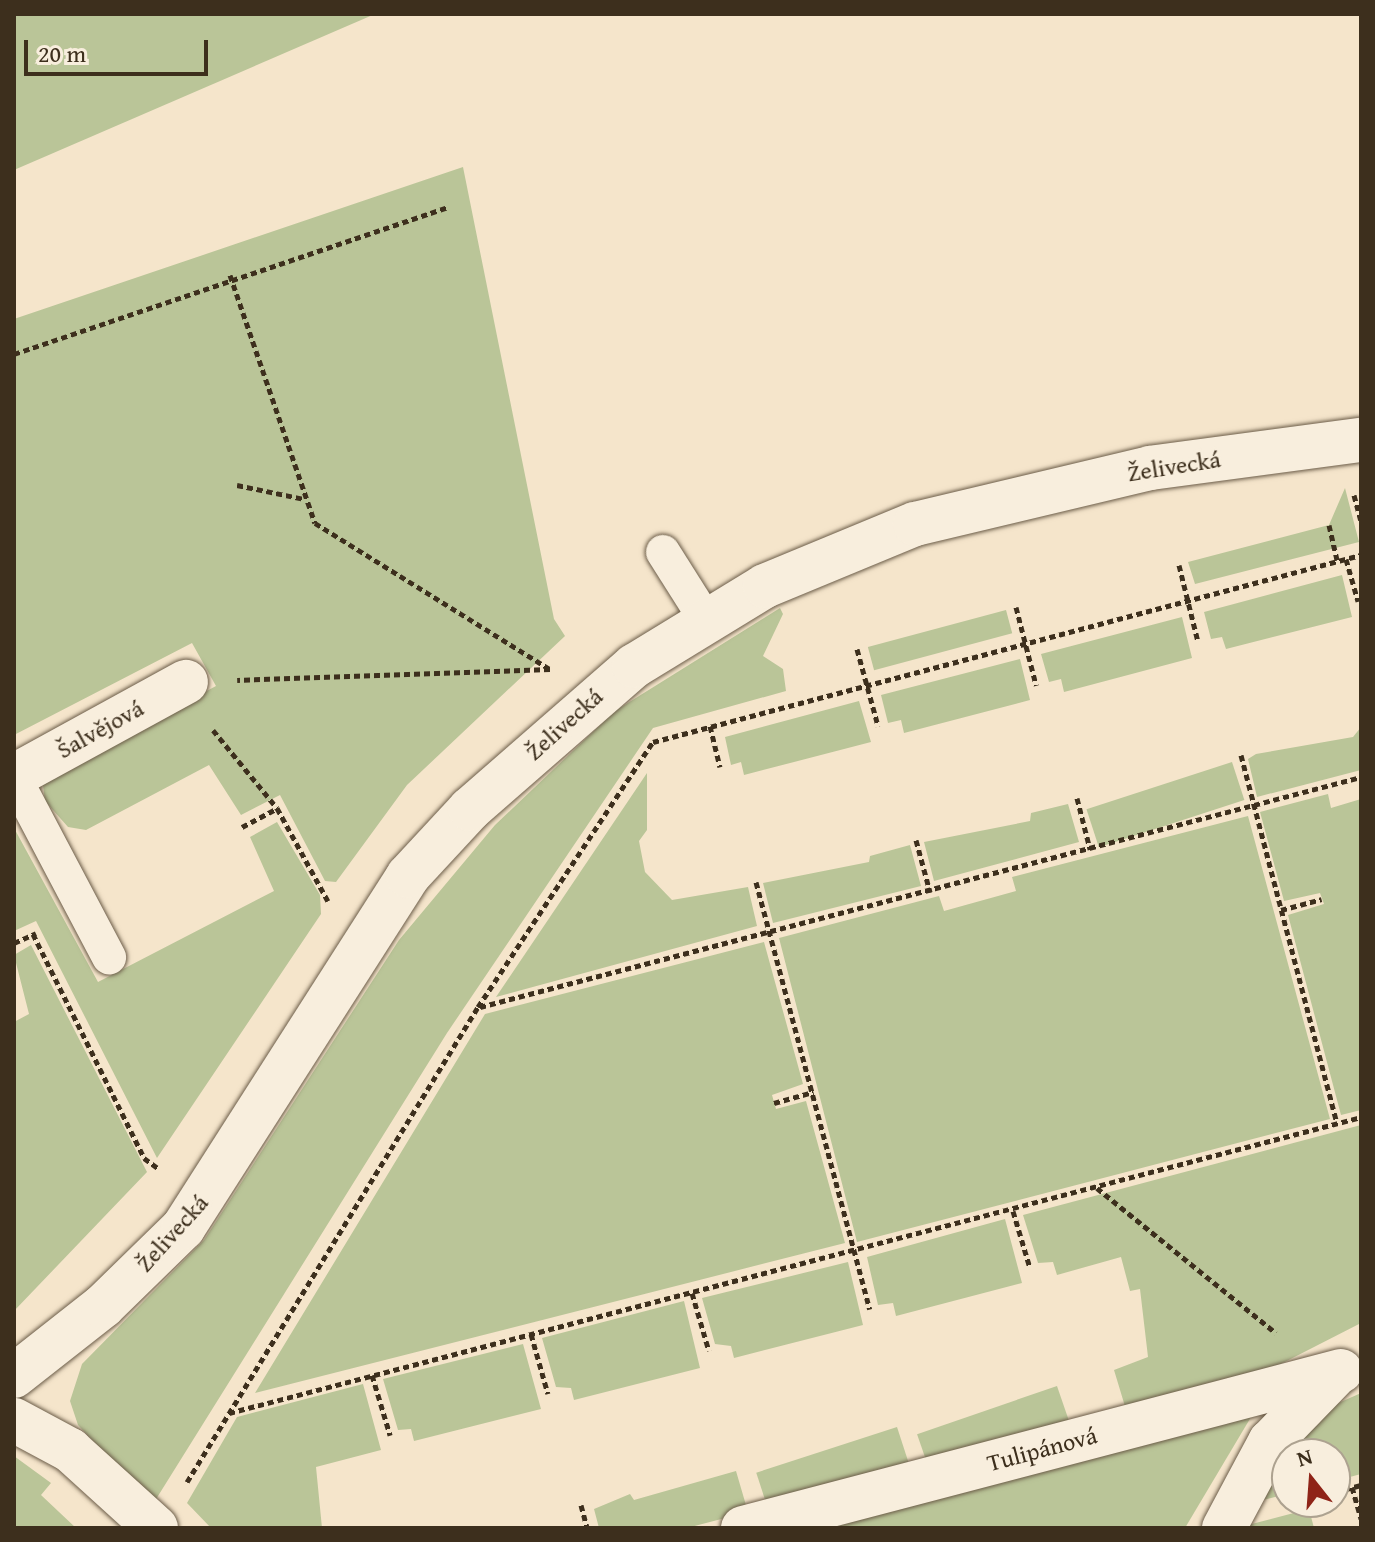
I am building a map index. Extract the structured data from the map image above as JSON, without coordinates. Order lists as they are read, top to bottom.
{
  "streets": {
    "street": ["Želivecká", "Šalvějová", "Tulipánová"]
  },
  "scale_bar": "20 m",
  "north": "top"
}
